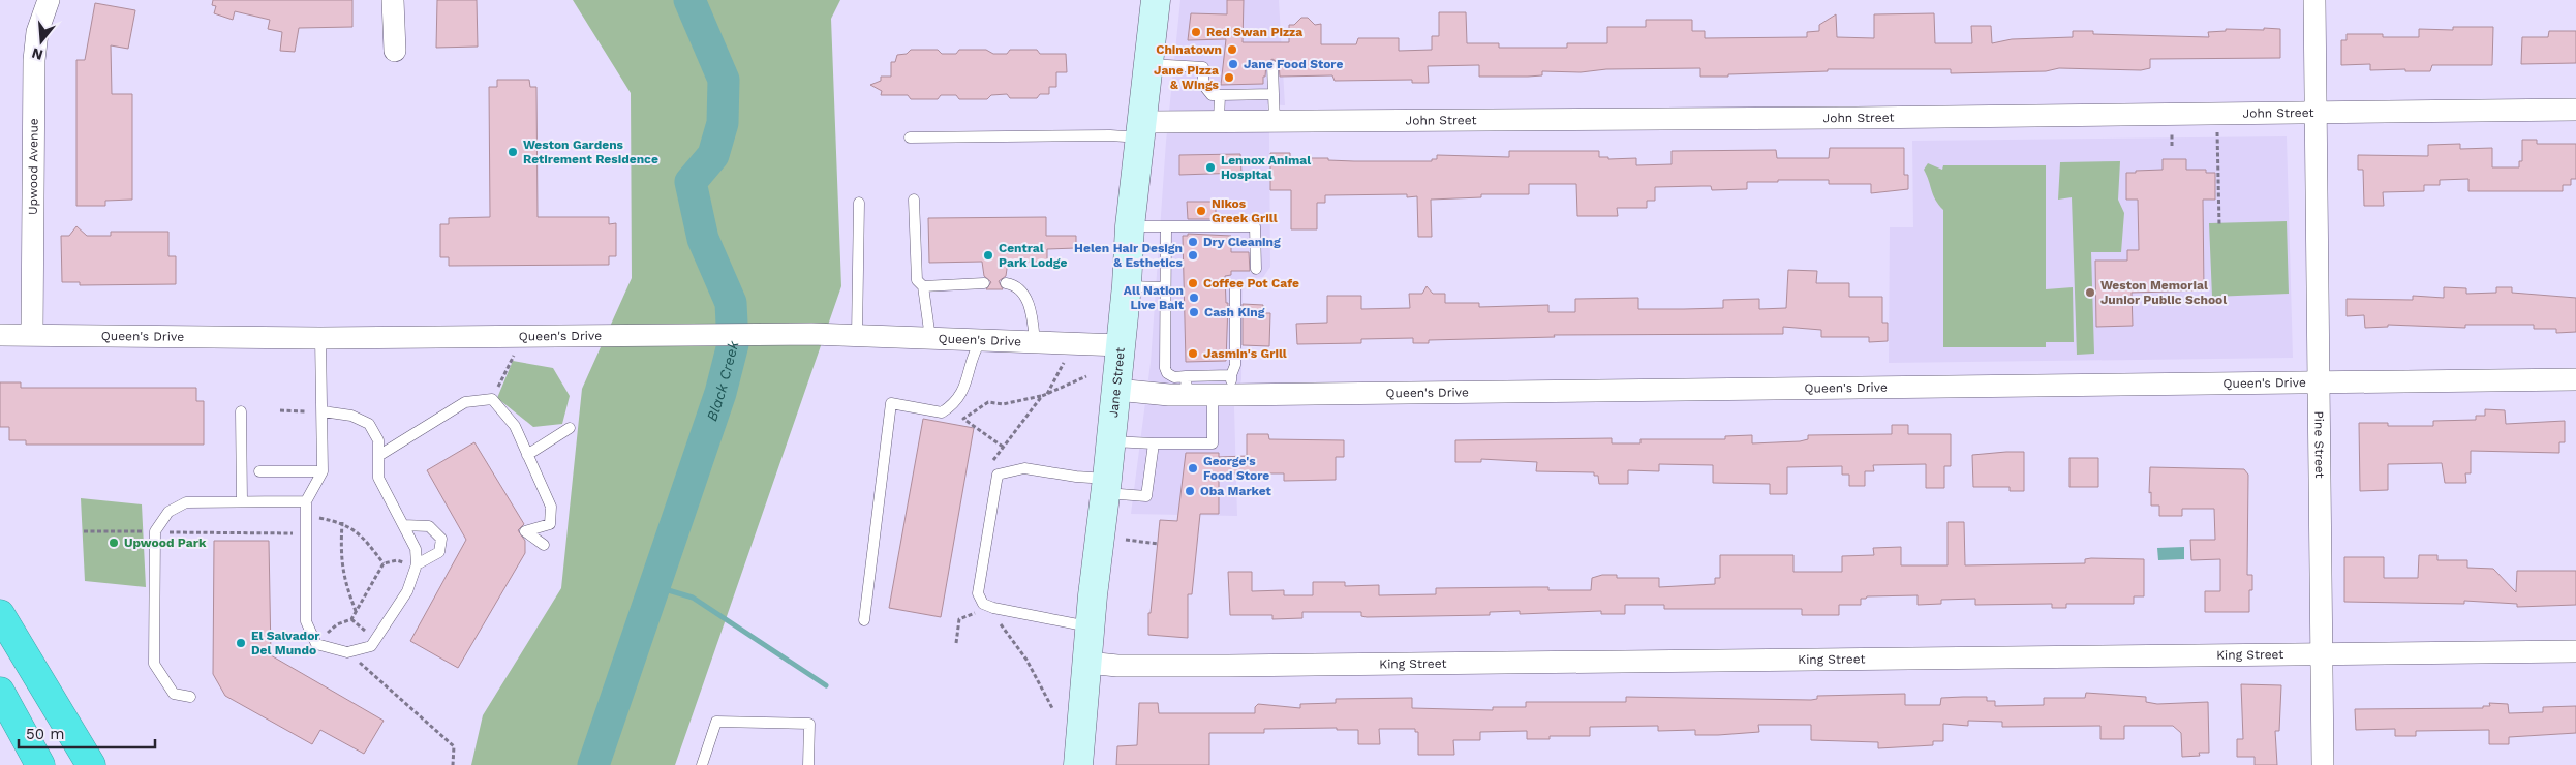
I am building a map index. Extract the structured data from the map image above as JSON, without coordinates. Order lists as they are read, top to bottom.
{
  "streets": {
    "main road": ["Jane Street"],
    "street": [
      "John Street",
      "Upwood Avenue",
      "Queen's Drive",
      "Pine Street",
      "King Street"
    ]
  },
  "crossings": [
    ["John Street", "Jane Street"],
    ["John Street", "Pine Street"],
    ["Upwood Avenue", "Queen's Drive"],
    ["Queen's Drive", "Jane Street"],
    ["Queen's Drive", "Pine Street"],
    ["Jane Street", "King Street"],
    ["Pine Street", "King Street"]
  ],
  "water": ["Black Creek"],
  "places": [
    "Red Swan Pizza",
    "Chinatown",
    "Jane Food Store",
    "Jane Pizza & Wings",
    "Weston Gardens Retirement Residence",
    "Lennox Animal Hospital",
    "Nikos Greek Grill",
    "Dry Cleaning",
    "Central Park Lodge",
    "Helen Hair Design & Esthetics",
    "Coffee Pot Cafe",
    "Weston Memorial Junior Public School",
    "All Nation Live Bait",
    "Cash King",
    "Jasmin's Grill",
    "George's Food Store",
    "Oba Market",
    "Upwood Park",
    "El Salvador Del Mundo"
  ],
  "scale_bar": "50 m",
  "north": "bottom"
}
